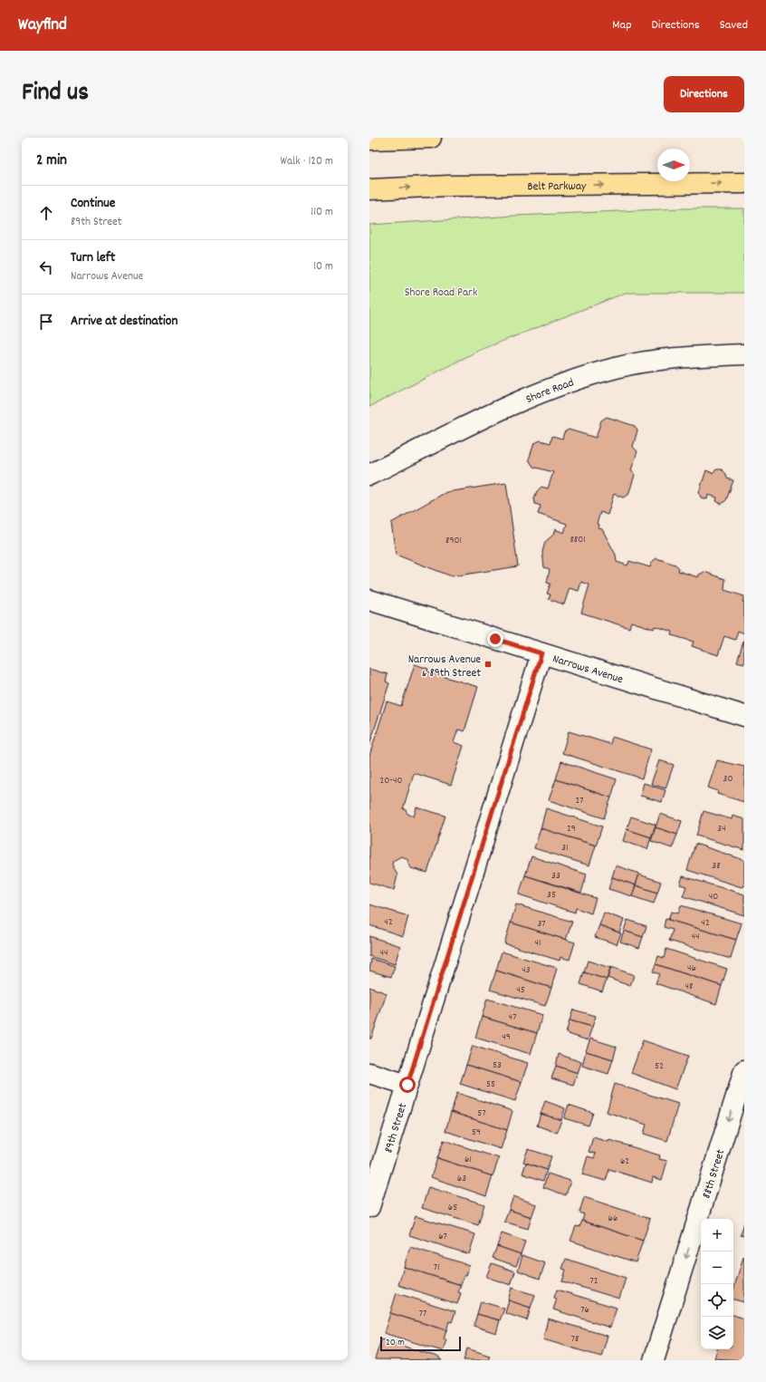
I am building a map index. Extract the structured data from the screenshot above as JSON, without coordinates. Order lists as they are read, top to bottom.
{
  "streets": {
    "highway": ["Belt Parkway"],
    "street": [
      "Shore Road",
      "Narrows Avenue",
      "89th Street",
      "88th Street"
    ]
  },
  "crossings": [
    ["Narrows Avenue", "89th Street"]
  ],
  "one_way": ["Belt Parkway", "88th Street"],
  "parks": ["Shore Road Park"],
  "places": {
    "transit": ["Narrows Avenue & 89th Street"]
  },
  "house_numbers": [
    "8801",
    "8901",
    "30",
    "20-40",
    "27",
    "29",
    "34",
    "31",
    "38",
    "33",
    "35",
    "40",
    "42",
    "42",
    "37",
    "44",
    "41",
    "44",
    "46",
    "43",
    "48",
    "45",
    "47",
    "49",
    "53",
    "52",
    "55",
    "57",
    "59",
    "61",
    "62",
    "63",
    "65",
    "66",
    "67",
    "71",
    "72",
    "76",
    "77",
    "78"
  ],
  "scale_bar": "20 m",
  "north": "right",
  "page": {
    "header": "Wayfind",
    "nav": ["Map", "Directions", "Saved"],
    "title": "Find us",
    "buttons": "Directions",
    "heading": ["2 min", "Walk · 120 m"],
    "list": [
      ["Continue", "89th Street", "110 m"],
      ["Turn left", "Narrows Avenue", "10 m"],
      "Arrive at destination"
    ],
    "map_buttons": ["+", "−"],
    "scale": "20 m"
  }
}
